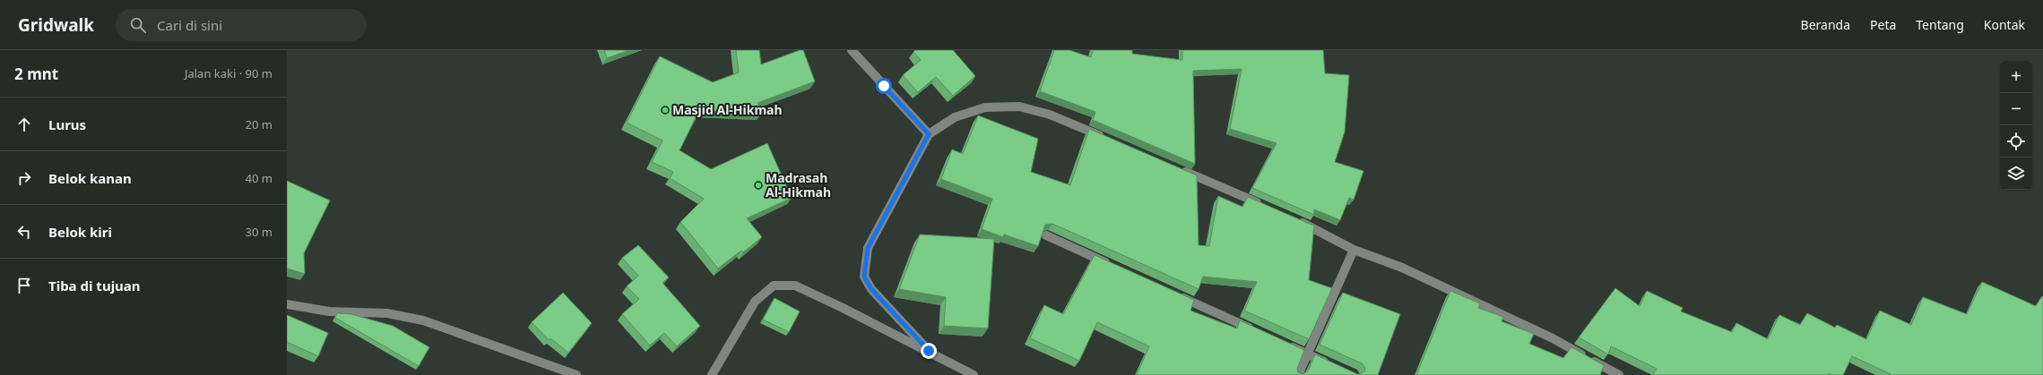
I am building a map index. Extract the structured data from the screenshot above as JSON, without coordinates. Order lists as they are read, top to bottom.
{
  "places": ["Masjid Al-Hikmah", "Madrasah Al-Hikmah"],
  "page": {
    "header": "Gridwalk",
    "search": "Cari di sini",
    "nav": [
      "Beranda",
      "Peta",
      "Tentang",
      "Kontak"
    ],
    "heading": ["2 mnt", "Jalan kaki · 90 m"],
    "map_buttons": ["+", "−"],
    "list": [
      ["Lurus", "20 m"],
      ["Belok kanan", "40 m"],
      ["Belok kiri", "30 m"],
      "Tiba di tujuan"
    ]
  }
}
